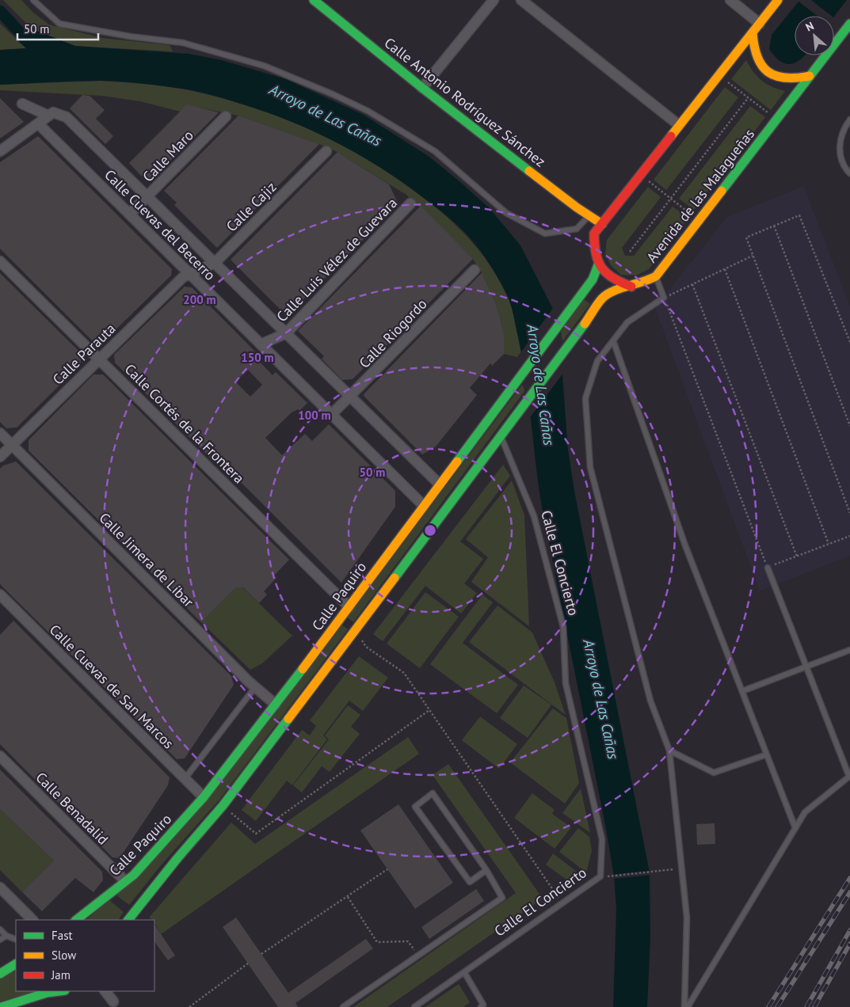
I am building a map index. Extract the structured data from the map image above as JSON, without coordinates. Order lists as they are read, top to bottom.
{
  "streets": {
    "main road": ["Calle Antonio Rodríguez Sánchez", "Avenida de las Malagueñas", "Calle Paquiro"],
    "street": [
      "Calle Maro",
      "Calle Cajiz",
      "Calle Cuevas del Becerro",
      "Calle Luis Vélez de Guevara",
      "Calle Riogordo",
      "Calle Parauta",
      "Calle Cortés de la Frontera",
      "Calle Jimera de Líbar",
      "Calle Cuevas de San Marcos",
      "Calle Benadalid"
    ],
    "lane": ["Calle El Concierto"]
  },
  "crossings": [
    ["Calle Maro", "Calle Cuevas del Becerro"],
    ["Calle Cajiz", "Calle Cuevas del Becerro"],
    ["Calle Cajiz", "Calle Parauta"],
    ["Calle Cuevas del Becerro", "Calle Luis Vélez de Guevara"],
    ["Calle Cuevas del Becerro", "Calle Riogordo"],
    ["Calle Cuevas del Becerro", "Calle Parauta"],
    ["Calle Cuevas del Becerro", "Calle Paquiro"],
    ["Calle Parauta", "Calle Cortés de la Frontera"],
    ["Calle Parauta", "Calle Jimera de Líbar"],
    ["Calle Cortés de la Frontera", "Calle Paquiro"],
    ["Calle Jimera de Líbar", "Calle Paquiro"],
    ["Calle Paquiro", "Calle Cuevas de San Marcos"],
    ["Calle Paquiro", "Calle Benadalid"]
  ],
  "water": ["Arroyo de Las Cañas"],
  "legend": ["Fast", "Slow", "Jam"],
  "scale_bar": "50 m",
  "north": "top left",
  "rings": [
    "200 m",
    "150 m",
    "100 m",
    "50 m"
  ]
}
